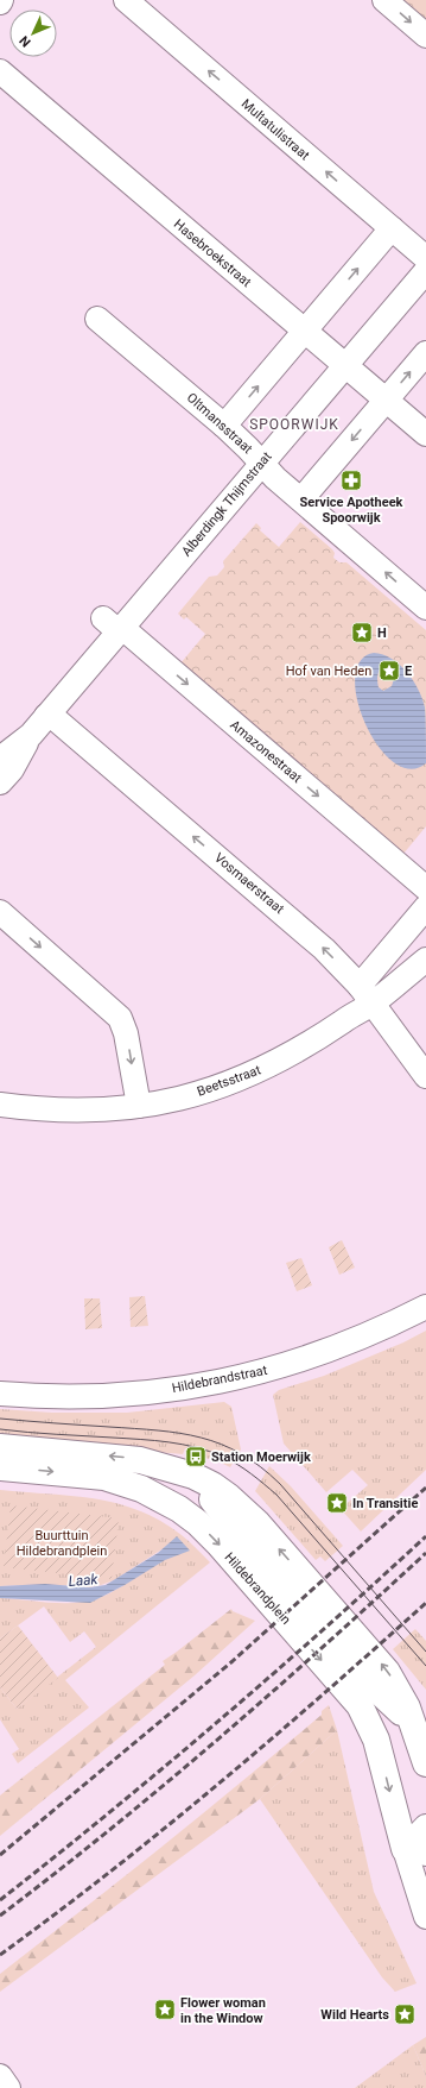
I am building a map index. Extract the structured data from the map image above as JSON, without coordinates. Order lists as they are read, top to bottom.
{
  "streets": {
    "main road": ["Hildebrandplein"],
    "street": [
      "Multatulistraat",
      "Hasebroekstraat",
      "Oltmansstraat",
      "Alberdingk Thijmstraat",
      "Amazonestraat",
      "Vosmaerstraat",
      "Beetsstraat",
      "Hildebrandstraat"
    ]
  },
  "crossings": [
    ["Hasebroekstraat", "Alberdingk Thijmstraat"],
    ["Oltmansstraat", "Alberdingk Thijmstraat"],
    ["Alberdingk Thijmstraat", "Amazonestraat"],
    ["Alberdingk Thijmstraat", "Vosmaerstraat"],
    ["Vosmaerstraat", "Beetsstraat"]
  ],
  "one_way": ["Multatulistraat", "Oltmansstraat", "Amazonestraat"],
  "districts": ["SPOORWIJK"],
  "water": ["Laak"],
  "parks": ["Hof van Heden", "Buurttuin Hildebrandplein"],
  "places": {
    "pharmacy": ["Service Apotheek Spoorwijk"],
    "place": [
      "H",
      "E",
      "In Transitie",
      "Flower woman in the Window",
      "Wild Hearts"
    ],
    "bus stop": ["Station Moerwijk"]
  },
  "north": "bottom left"
}
